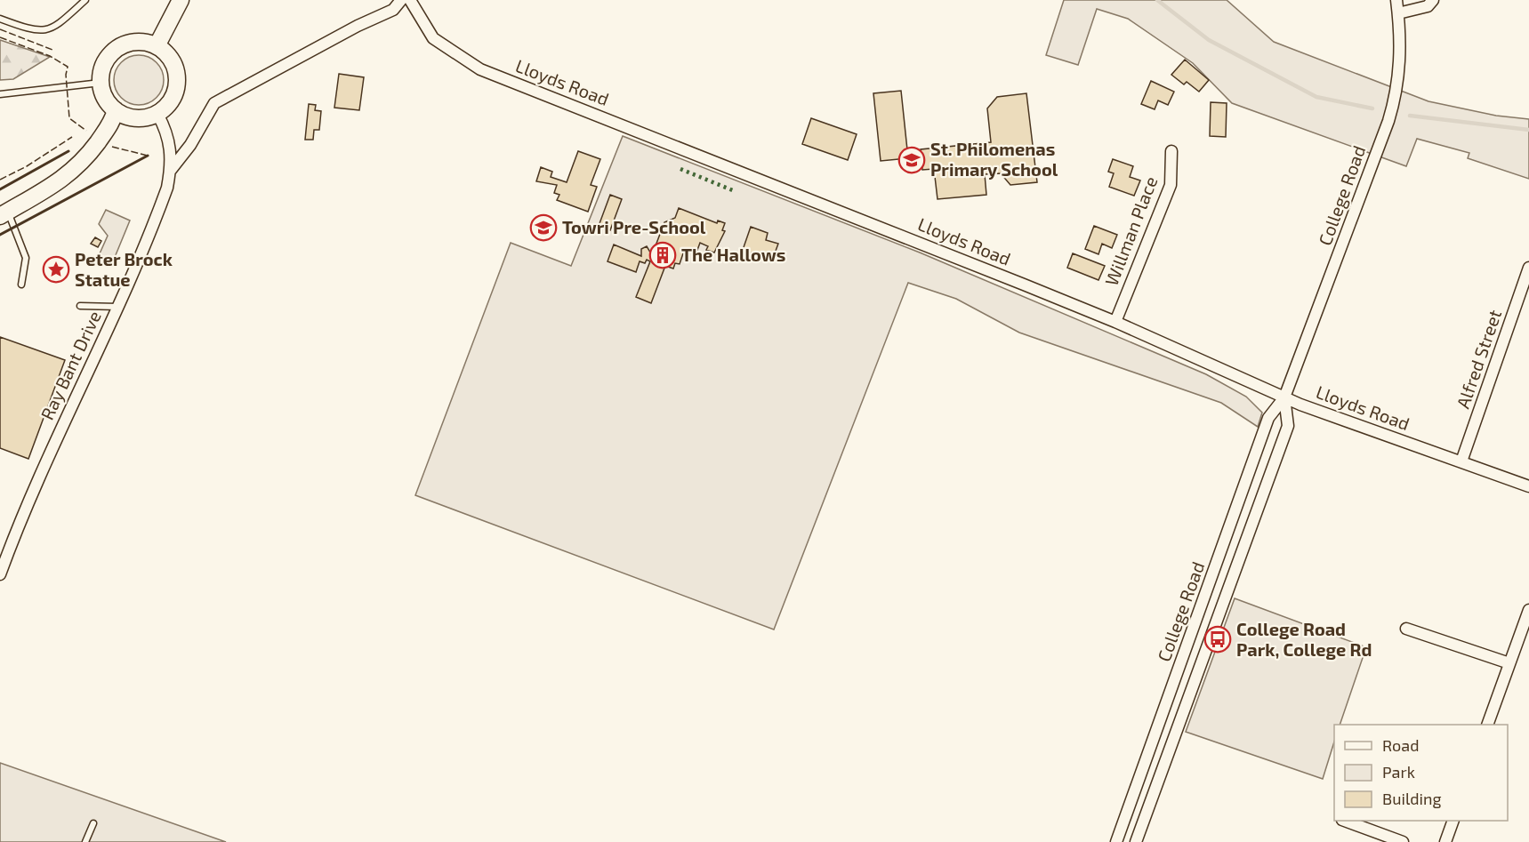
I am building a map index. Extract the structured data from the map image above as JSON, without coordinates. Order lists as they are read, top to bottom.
{
  "streets": {
    "street": [
      "Lloyds Road",
      "College Road",
      "Willman Place",
      "Alfred Street",
      "Ray Bant Drive"
    ]
  },
  "crossings": [
    ["Lloyds Road", "College Road"],
    ["Lloyds Road", "Willman Place"],
    ["Lloyds Road", "Alfred Street"]
  ],
  "places": {
    "school or university": ["St. Philomenas Primary School", "Towri Pre-School"],
    "building": ["The Hallows"],
    "place": ["Peter Brock Statue"],
    "bus stop": ["College Road Park, College Rd"]
  },
  "legend": ["Road", "Park", "Building"]
}
